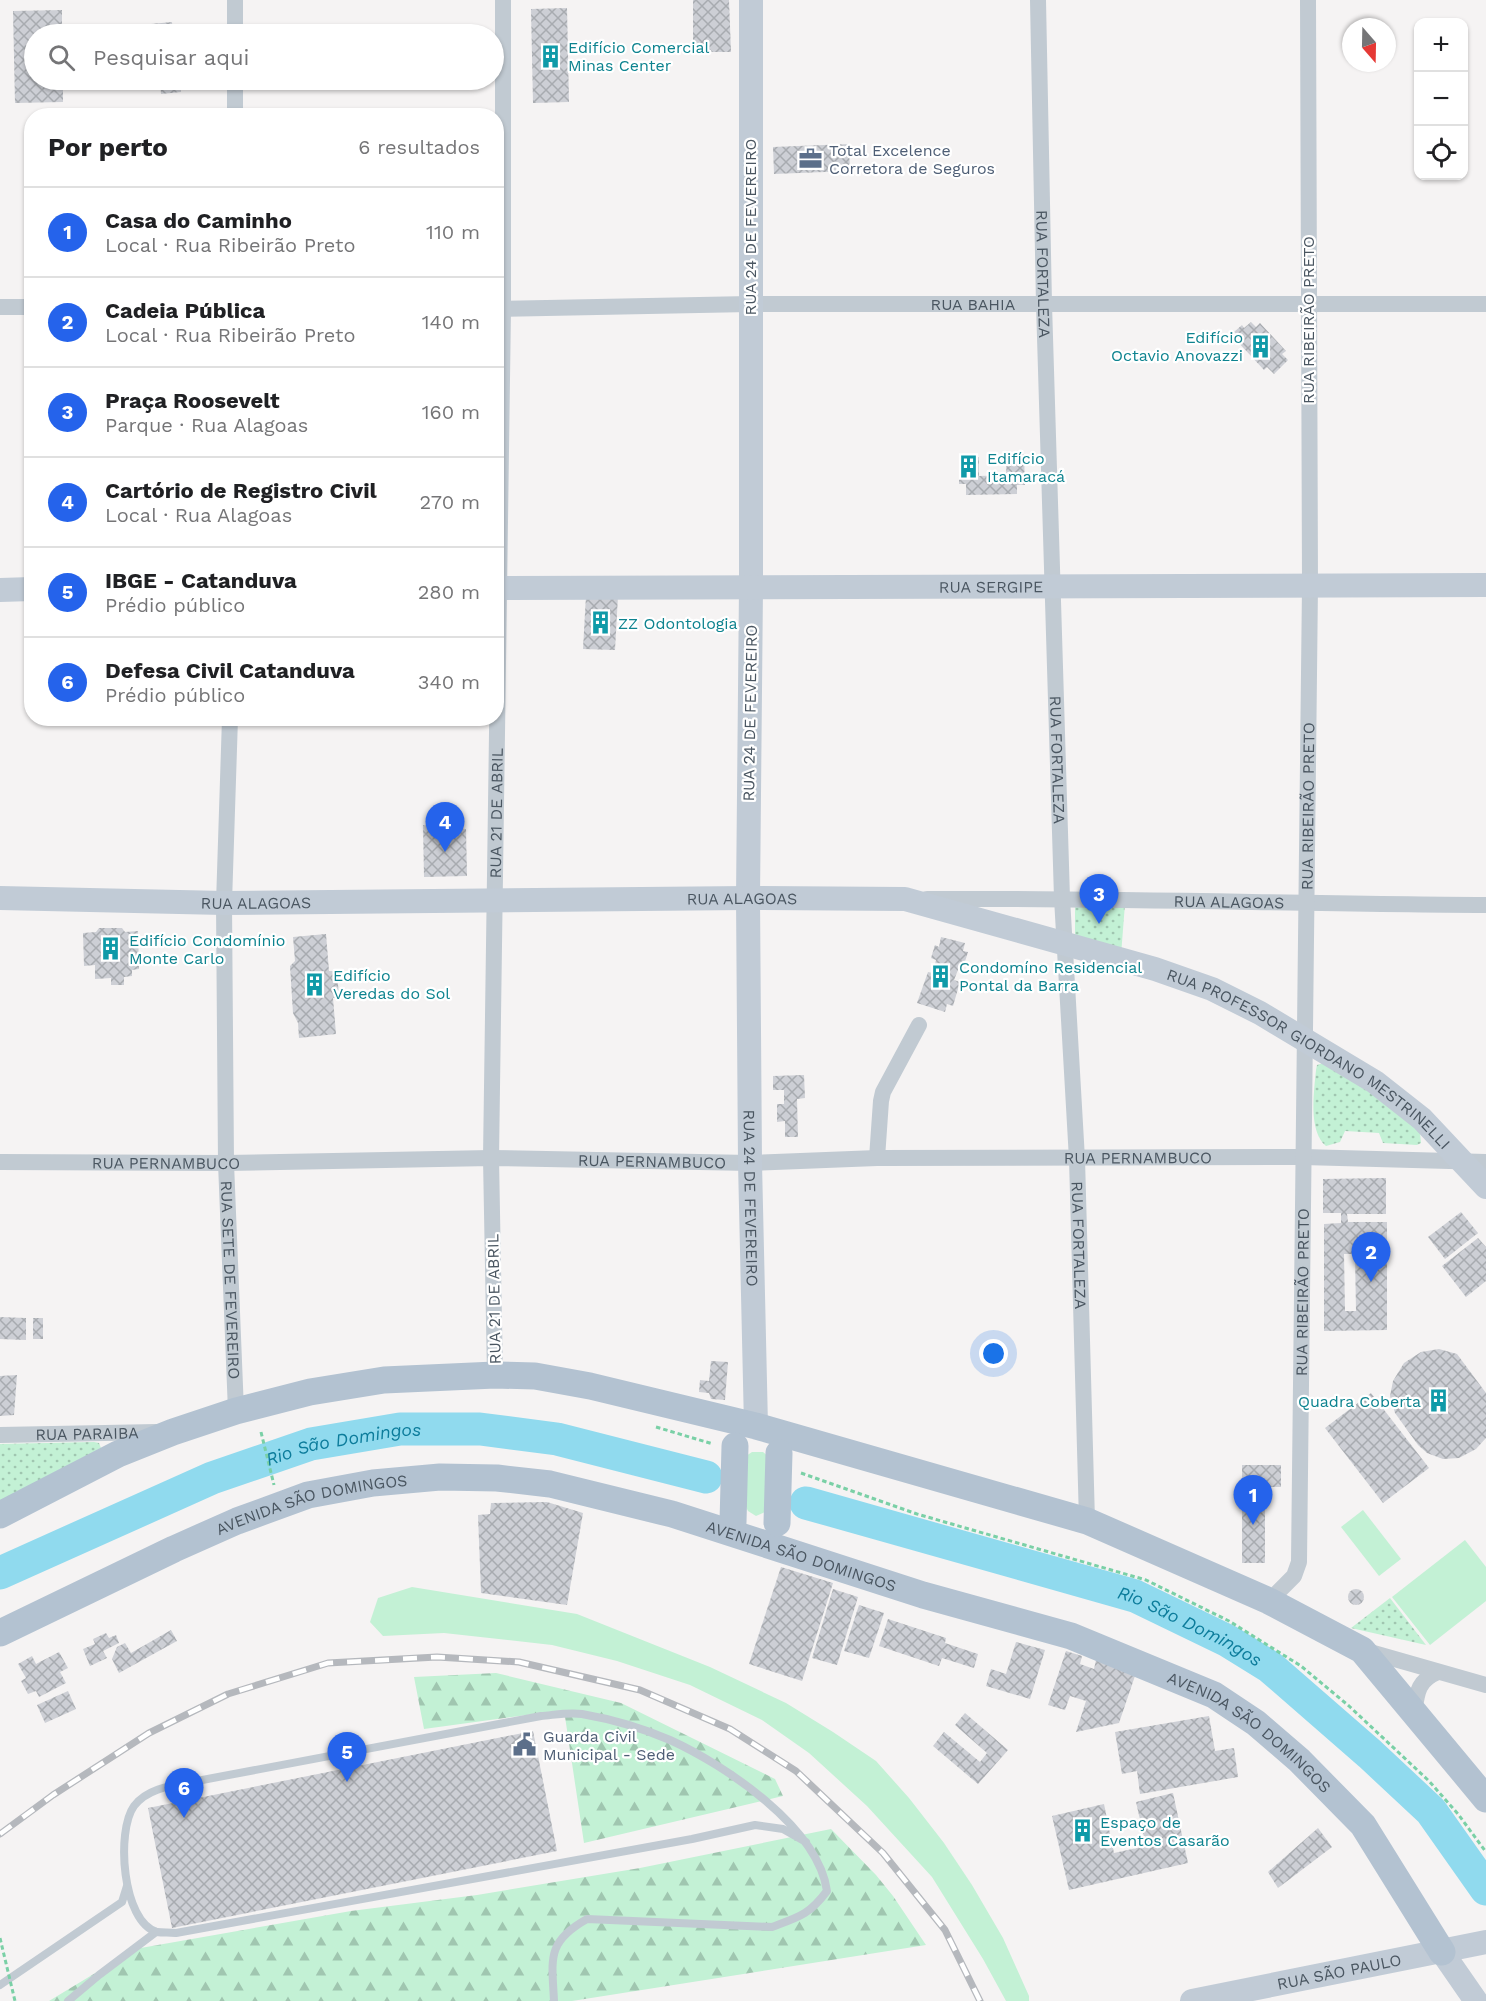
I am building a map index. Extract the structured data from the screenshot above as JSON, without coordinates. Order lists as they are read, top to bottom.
{
  "streets": {
    "main road": ["AVENIDA SÃO DOMINGOS"],
    "street": [
      "RUA 24 DE FEVEREIRO",
      "RUA FORTALEZA",
      "RUA BAHIA",
      "RUA RIBEIRÃO PRETO",
      "RUA SERGIPE",
      "RUA 21 DE ABRIL",
      "RUA ALAGOAS",
      "RUA PROFESSOR GIORDANO MESTRINELLI",
      "RUA PERNAMBUCO",
      "RUA SETE DE FEVEREIRO",
      "RUA PARAIBA",
      "RUA SÃO PAULO"
    ]
  },
  "crossings": [
    ["RUA 24 DE FEVEREIRO", "RUA BAHIA"],
    ["RUA 24 DE FEVEREIRO", "RUA SERGIPE"],
    ["RUA 24 DE FEVEREIRO", "RUA ALAGOAS"],
    ["RUA 24 DE FEVEREIRO", "RUA PERNAMBUCO"],
    ["RUA FORTALEZA", "RUA BAHIA"],
    ["RUA FORTALEZA", "RUA SERGIPE"],
    ["RUA FORTALEZA", "RUA ALAGOAS"],
    ["RUA FORTALEZA", "RUA PROFESSOR GIORDANO MESTRINELLI"],
    ["RUA FORTALEZA", "RUA PERNAMBUCO"],
    ["RUA BAHIA", "RUA RIBEIRÃO PRETO"],
    ["RUA RIBEIRÃO PRETO", "RUA SERGIPE"],
    ["RUA RIBEIRÃO PRETO", "RUA ALAGOAS"],
    ["RUA RIBEIRÃO PRETO", "RUA PROFESSOR GIORDANO MESTRINELLI"],
    ["RUA RIBEIRÃO PRETO", "RUA PERNAMBUCO"],
    ["RUA 21 DE ABRIL", "RUA ALAGOAS"],
    ["RUA 21 DE ABRIL", "RUA PERNAMBUCO"],
    ["RUA ALAGOAS", "RUA PROFESSOR GIORDANO MESTRINELLI"],
    ["RUA ALAGOAS", "RUA SETE DE FEVEREIRO"],
    ["RUA PROFESSOR GIORDANO MESTRINELLI", "RUA PERNAMBUCO"],
    ["RUA PERNAMBUCO", "RUA SETE DE FEVEREIRO"],
    ["AVENIDA SÃO DOMINGOS", "RUA SÃO PAULO"]
  ],
  "water": ["Rio São Domingos"],
  "places": {
    "building": [
      "Edifício Comercial Minas Center",
      "Edifício Octavio Anovazzi",
      "Edifício Itamaracá",
      "ZZ Odontologia",
      "Edifício Condomínio Monte Carlo",
      "Condomíno Residencial Pontal da Barra",
      "Edifício Veredas do Sol",
      "Quadra Coberta",
      "Espaço de Eventos Casarão"
    ],
    "office": ["Total Excelence Corretora de Seguros"],
    "public building": ["Guarda Civil Municipal - Sede"]
  },
  "north": "bottom",
  "page": {
    "map_buttons": ["+", "−"],
    "search": "Pesquisar aqui",
    "heading": ["Por perto", "6 resultados"],
    "list": [
      {
        "mark": "1",
        "name": "Casa do Caminho",
        "note": "Local · Rua Ribeirão Preto",
        "value": "110 m"
      },
      {
        "mark": "2",
        "name": "Cadeia Pública",
        "note": "Local · Rua Ribeirão Preto",
        "value": "140 m"
      },
      {
        "mark": "3",
        "name": "Praça Roosevelt",
        "note": "Parque · Rua Alagoas",
        "value": "160 m"
      },
      {
        "mark": "4",
        "name": "Cartório de Registro Civil",
        "note": "Local · Rua Alagoas",
        "value": "270 m"
      },
      {
        "mark": "5",
        "name": "IBGE - Catanduva",
        "note": "Prédio público",
        "value": "280 m"
      },
      {
        "mark": "6",
        "name": "Defesa Civil Catanduva",
        "note": "Prédio público",
        "value": "340 m"
      }
    ],
    "pins": [
      "4",
      "3",
      "2",
      "1",
      "5",
      "6"
    ]
  }
}
